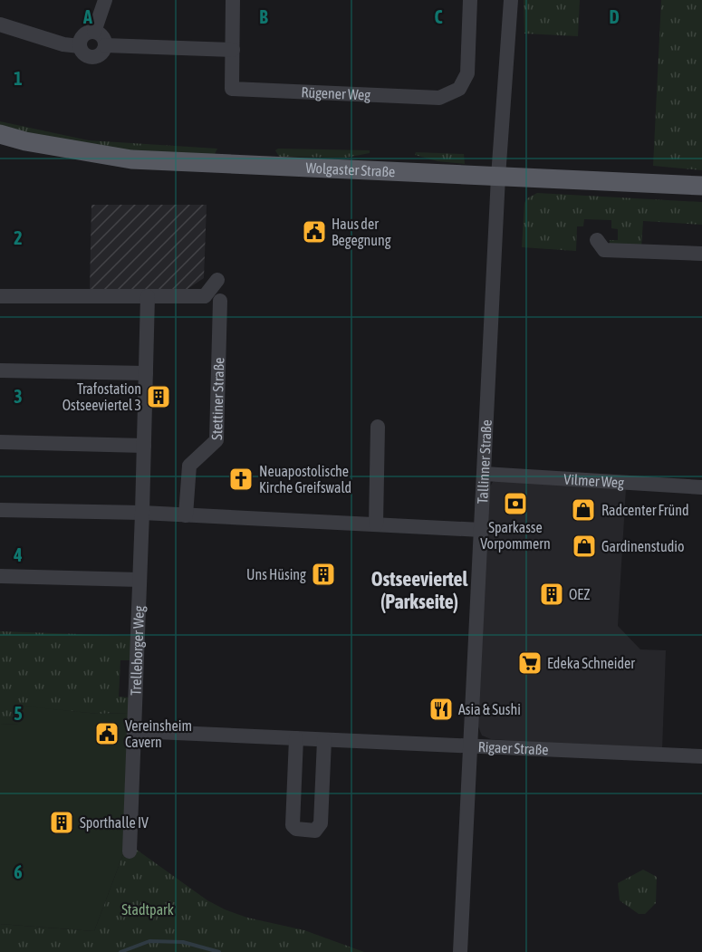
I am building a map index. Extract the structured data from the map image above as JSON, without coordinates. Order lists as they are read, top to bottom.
{
  "streets": {
    "main road": ["Wolgaster Straße"],
    "street": [
      "Rügener Weg",
      "Stettiner Straße",
      "Tallinner Straße",
      "Vilmer Weg",
      "Trelleborger Weg",
      "Rigaer Straße"
    ]
  },
  "crossings": [
    ["Wolgaster Straße", "Tallinner Straße"],
    ["Tallinner Straße", "Vilmer Weg"],
    ["Tallinner Straße", "Rigaer Straße"],
    ["Trelleborger Weg", "Rigaer Straße"]
  ],
  "districts": ["Ostseeviertel (Parkseite)"],
  "parks": ["Stadtpark"],
  "places": {
    "public building": ["Haus der Begegnung", "Vereinsheim Cavern"],
    "building": [
      "Trafostation Ostseeviertel 3",
      "Uns Hüsing",
      "OEZ",
      "Sporthalle IV"
    ],
    "church": ["Neuapostolische Kirche Greifswald"],
    "bank": ["Sparkasse Vorpommern"],
    "shop": ["Radcenter Fründ", "Gardinenstudio"],
    "supermarket": ["Edeka Schneider"],
    "restaurant": ["Asia & Sushi"]
  },
  "grid": {
    "columns": [
      "A",
      "B",
      "C",
      "D"
    ],
    "rows": [
      "1",
      "2",
      "3",
      "4",
      "5",
      "6"
    ]
  }
}
